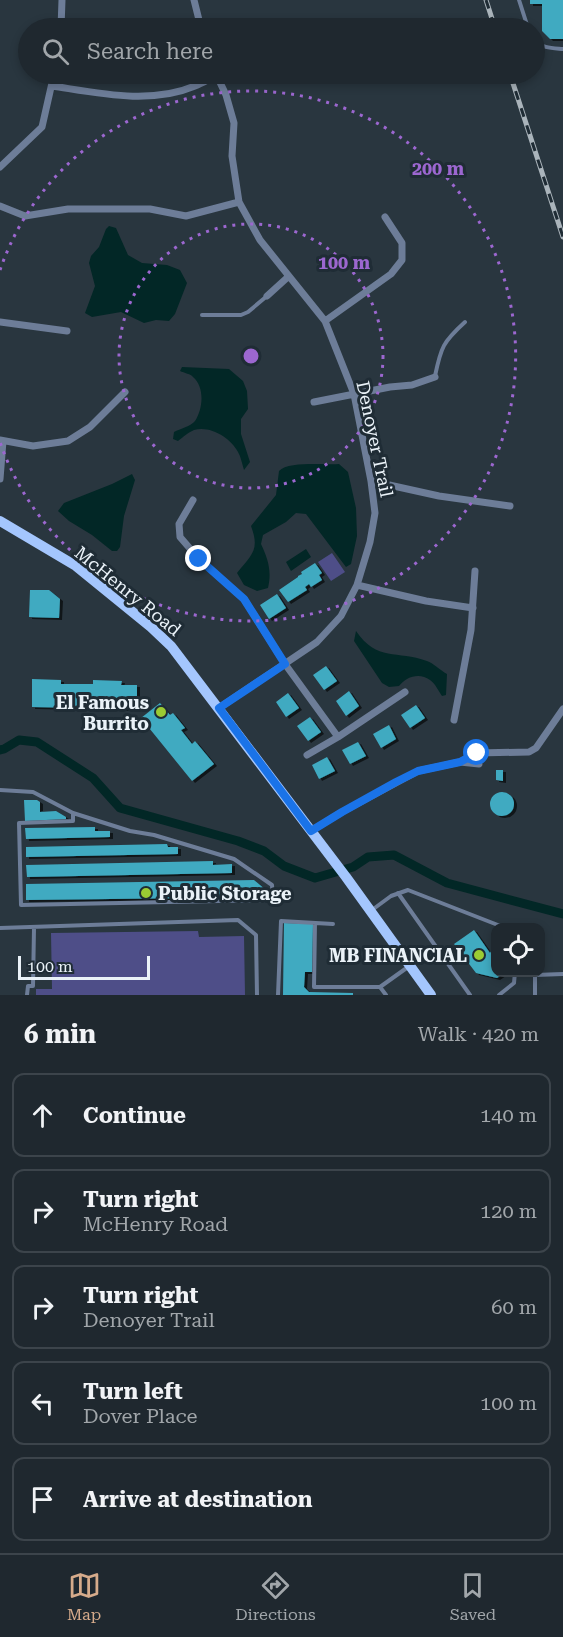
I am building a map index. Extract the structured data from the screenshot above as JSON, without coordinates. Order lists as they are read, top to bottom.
{
  "streets": {
    "main road": ["McHenry Road"],
    "street": ["Denoyer Trail"]
  },
  "crossings": [
    ["Denoyer Trail", "McHenry Road"]
  ],
  "places": ["El Famous Burrito", "Public Storage", "MB FINANCIAL"],
  "scale_bar": "100 m",
  "page": {
    "search": "Search here",
    "scale": "100 m",
    "heading": ["6 min", "Walk · 420 m"],
    "list": [
      ["Continue", "140 m"],
      ["Turn right", "McHenry Road", "120 m"],
      ["Turn right", "Denoyer Trail", "60 m"],
      ["Turn left", "Dover Place", "100 m"],
      "Arrive at destination"
    ],
    "nav": ["Map", "Directions", "Saved"]
  },
  "rings": ["200 m", "100 m"]
}
